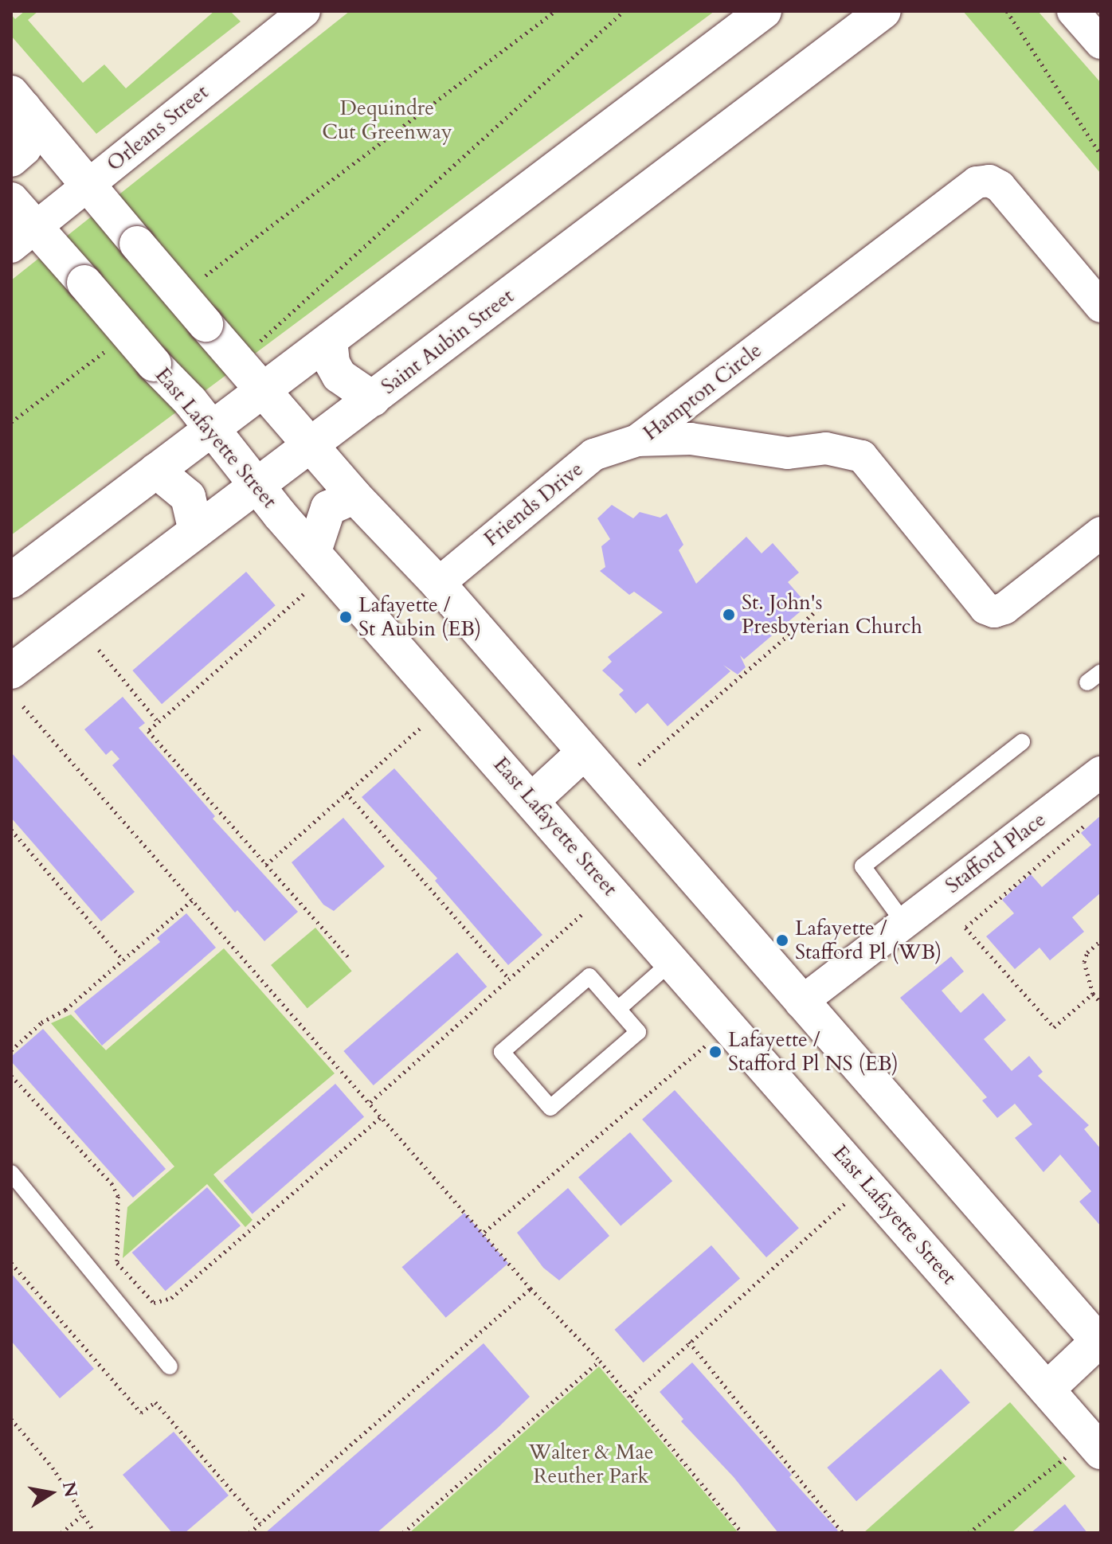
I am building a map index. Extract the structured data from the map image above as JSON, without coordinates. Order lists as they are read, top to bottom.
{
  "streets": {
    "street": [
      "Orleans Street",
      "Saint Aubin Street",
      "Hampton Circle",
      "East Lafayette Street",
      "Friends Drive",
      "Stafford Place"
    ]
  },
  "crossings": [
    ["Orleans Street", "East Lafayette Street"],
    ["Saint Aubin Street", "East Lafayette Street"],
    ["Hampton Circle", "Friends Drive"]
  ],
  "parks": ["Dequindre Cut Greenway", "Walter & Mae Reuther Park"],
  "places": [
    "St. John's Presbyterian Church",
    "Lafayette / St Aubin (EB)",
    "Lafayette / Stafford Pl (WB)",
    "Lafayette / Stafford Pl NS (EB)"
  ],
  "north": "right"
}
